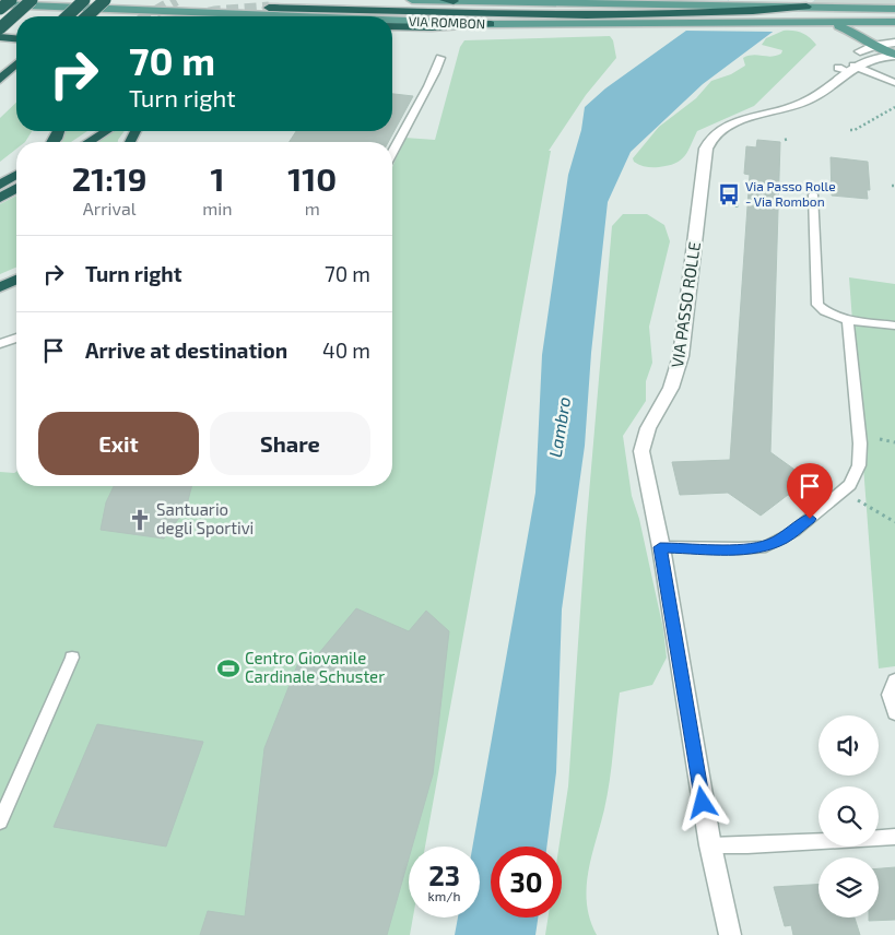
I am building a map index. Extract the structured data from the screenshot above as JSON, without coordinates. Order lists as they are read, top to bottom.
{
  "streets": {
    "main road": ["VIA ROMBON"],
    "street": ["VIA PASSO ROLLE"]
  },
  "water": ["Lambro"],
  "places": {
    "bus stop": ["Via Passo Rolle - Via Rombon"],
    "church": ["Santuario degli Sportivi"],
    "sports": ["Centro Giovanile Cardinale Schuster"]
  },
  "page": {
    "turn": ["70 m", "Turn right"],
    "eta": [
      "21:19",
      "Arrival",
      "1",
      "min",
      "110",
      "m"
    ],
    "list": [
      {
        "name": "Turn right",
        "value": "70 m"
      },
      {
        "name": "Arrive at destination",
        "value": "40 m"
      }
    ],
    "buttons": ["Exit", "Share"],
    "speed": "23 km/h",
    "limit": "30"
  }
}
